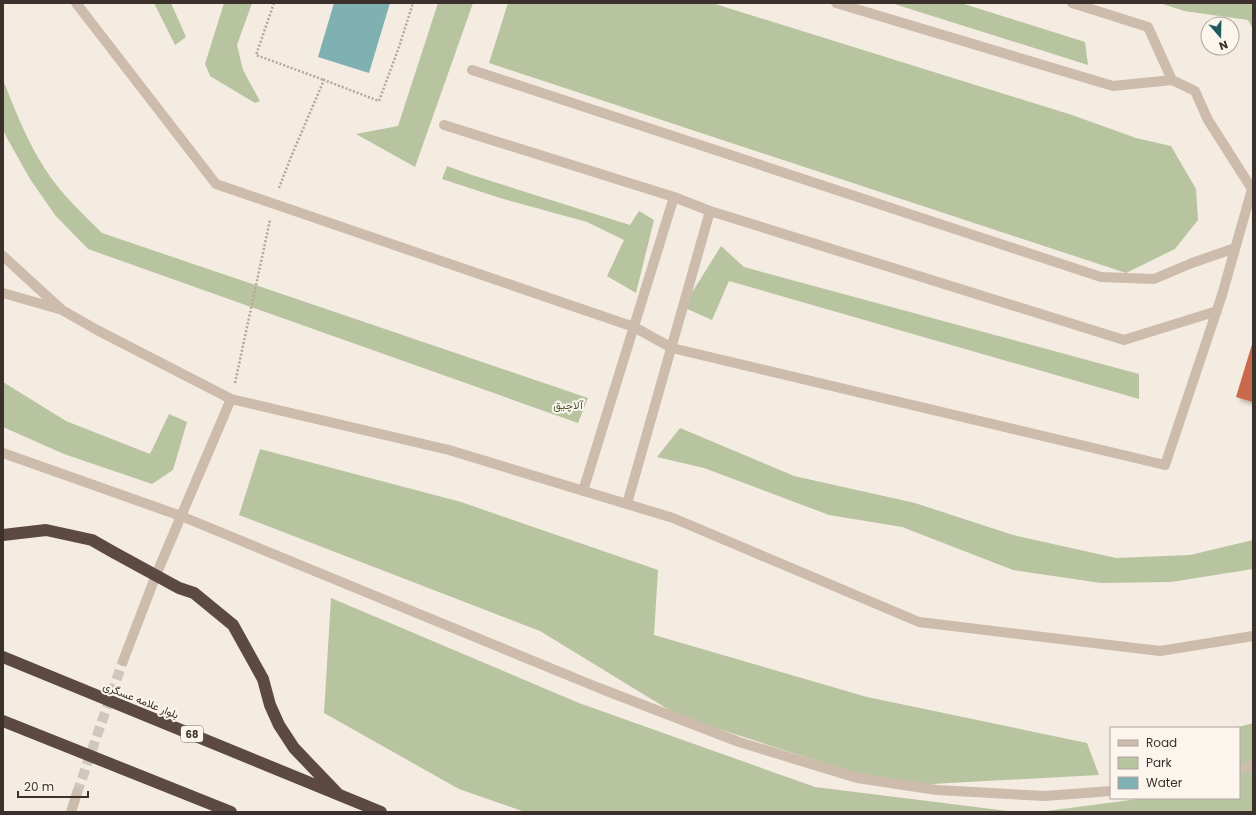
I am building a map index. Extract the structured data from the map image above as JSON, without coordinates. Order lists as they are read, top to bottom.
{
  "streets": {
    "highway": ["بلوار علامه عسگری", "68"]
  },
  "parks": ["آلاچیق"],
  "legend": ["Road", "Park", "Water"],
  "scale_bar": "20 m",
  "north": "bottom"
}
